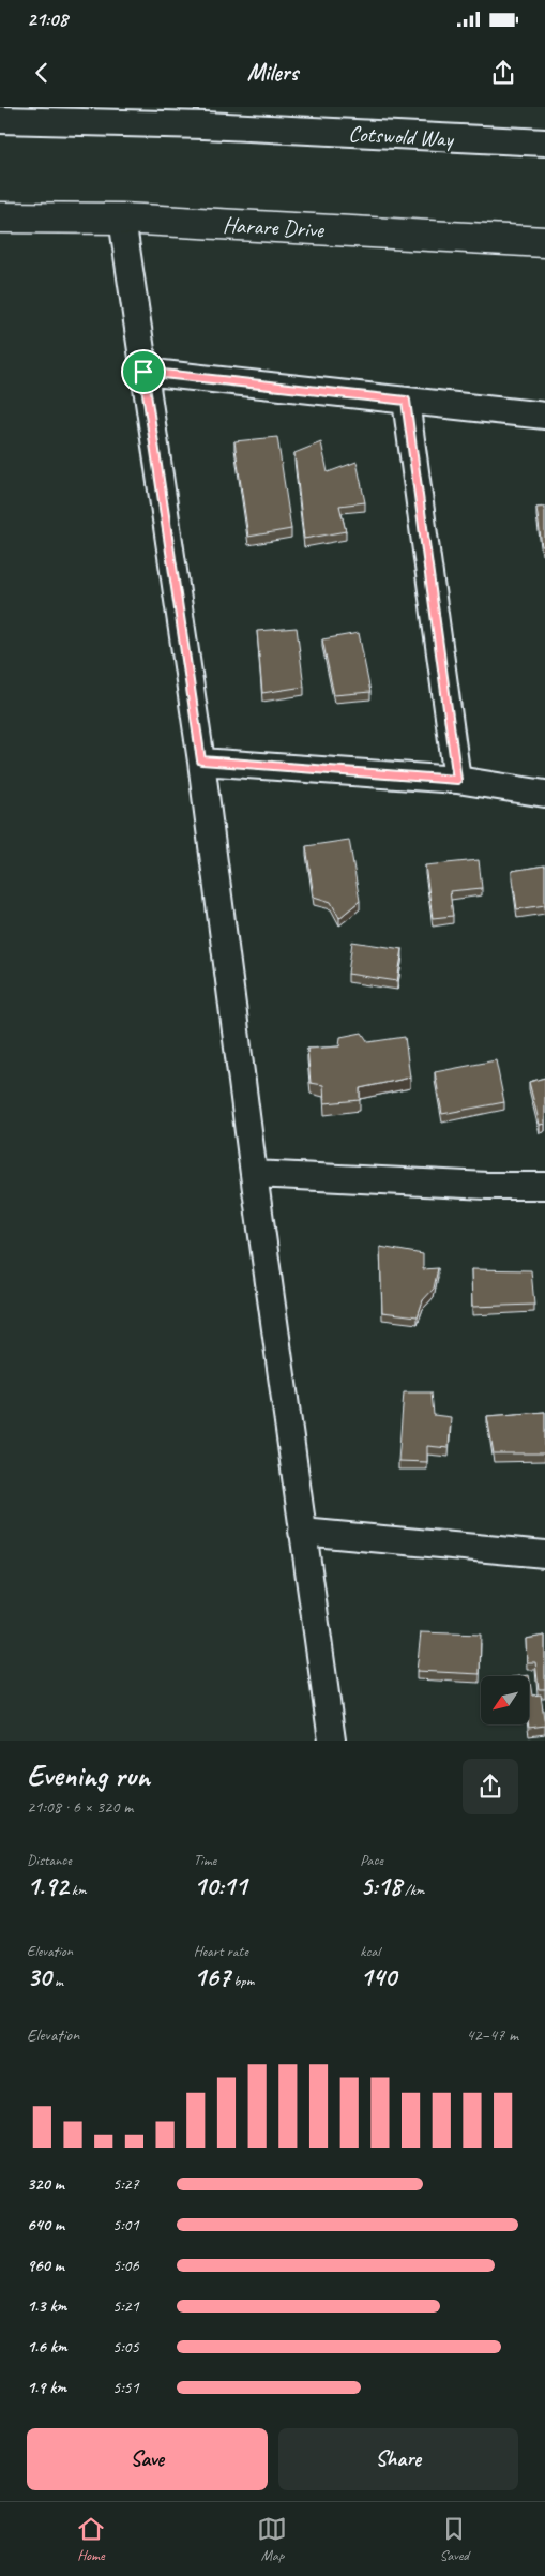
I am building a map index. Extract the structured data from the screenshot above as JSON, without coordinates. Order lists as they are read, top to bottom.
{
  "streets": {
    "main road": ["Harare Drive"],
    "street": ["Cotswold Way"]
  },
  "north": "bottom left",
  "page": {
    "status": "21:08",
    "header": "Milers",
    "heading": ["Evening run", "21:08 · 6 × 320 m"],
    "stats": [
      ["Distance", "1.92 km"],
      ["Time", "10:11"],
      ["Pace", "5:18 /km"],
      ["Elevation", "30 m"],
      ["Heart rate", "167 bpm"],
      ["kcal", "140"]
    ],
    "chart": ["Elevation", "42–47 m"],
    "list": [
      {
        "name": "320 m",
        "note": "5:27"
      },
      {
        "name": "640 m",
        "note": "5:01"
      },
      {
        "name": "960 m",
        "note": "5:06"
      },
      {
        "name": "1.3 km",
        "note": "5:21"
      },
      {
        "name": "1.6 km",
        "note": "5:05"
      },
      {
        "name": "1.9 km",
        "note": "5:51"
      }
    ],
    "buttons": ["Save", "Share"],
    "tabs": ["Home", "Map", "Saved"]
  }
}
